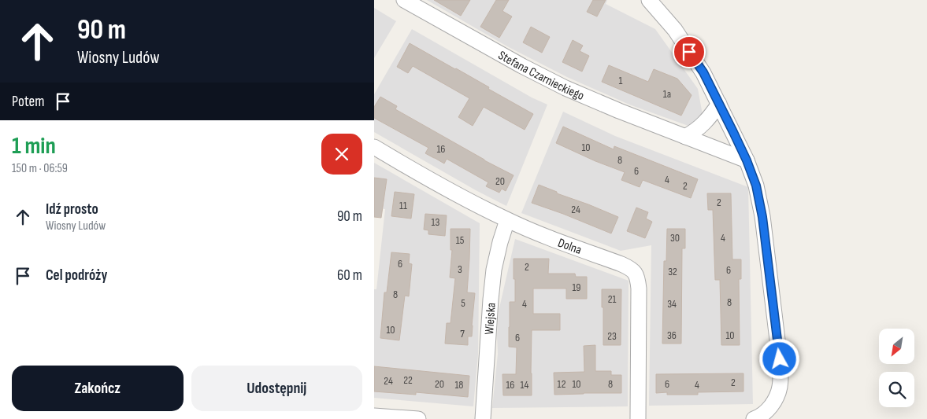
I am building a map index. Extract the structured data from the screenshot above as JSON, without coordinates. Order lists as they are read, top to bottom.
{
  "streets": {
    "street": ["Stefana Czarnieckiego", "Dolna", "Wiejska"]
  },
  "crossings": [
    ["Dolna", "Wiejska"]
  ],
  "house_numbers": [
    "1",
    "1a",
    "10",
    "16",
    "8",
    "6",
    "4",
    "20",
    "2",
    "2",
    "11",
    "24",
    "13",
    "30",
    "4",
    "15",
    "6",
    "2",
    "3",
    "6",
    "32",
    "19",
    "8",
    "21",
    "8",
    "5",
    "4",
    "34",
    "10",
    "7",
    "36",
    "10",
    "23",
    "6",
    "22",
    "24",
    "2",
    "20",
    "12",
    "10",
    "8",
    "6",
    "18",
    "16",
    "14",
    "4"
  ],
  "north": "bottom left",
  "page": {
    "turn": ["90 m", "Wiosny Ludów"],
    "then": "Potem",
    "heading": ["1 min", "150 m · 06:59"],
    "list": [
      {
        "name": "Idź prosto",
        "note": "Wiosny Ludów",
        "value": "90 m"
      },
      {
        "name": "Cel podróży",
        "value": "60 m"
      }
    ],
    "buttons": ["Zakończ", "Udostępnij"]
  }
}
